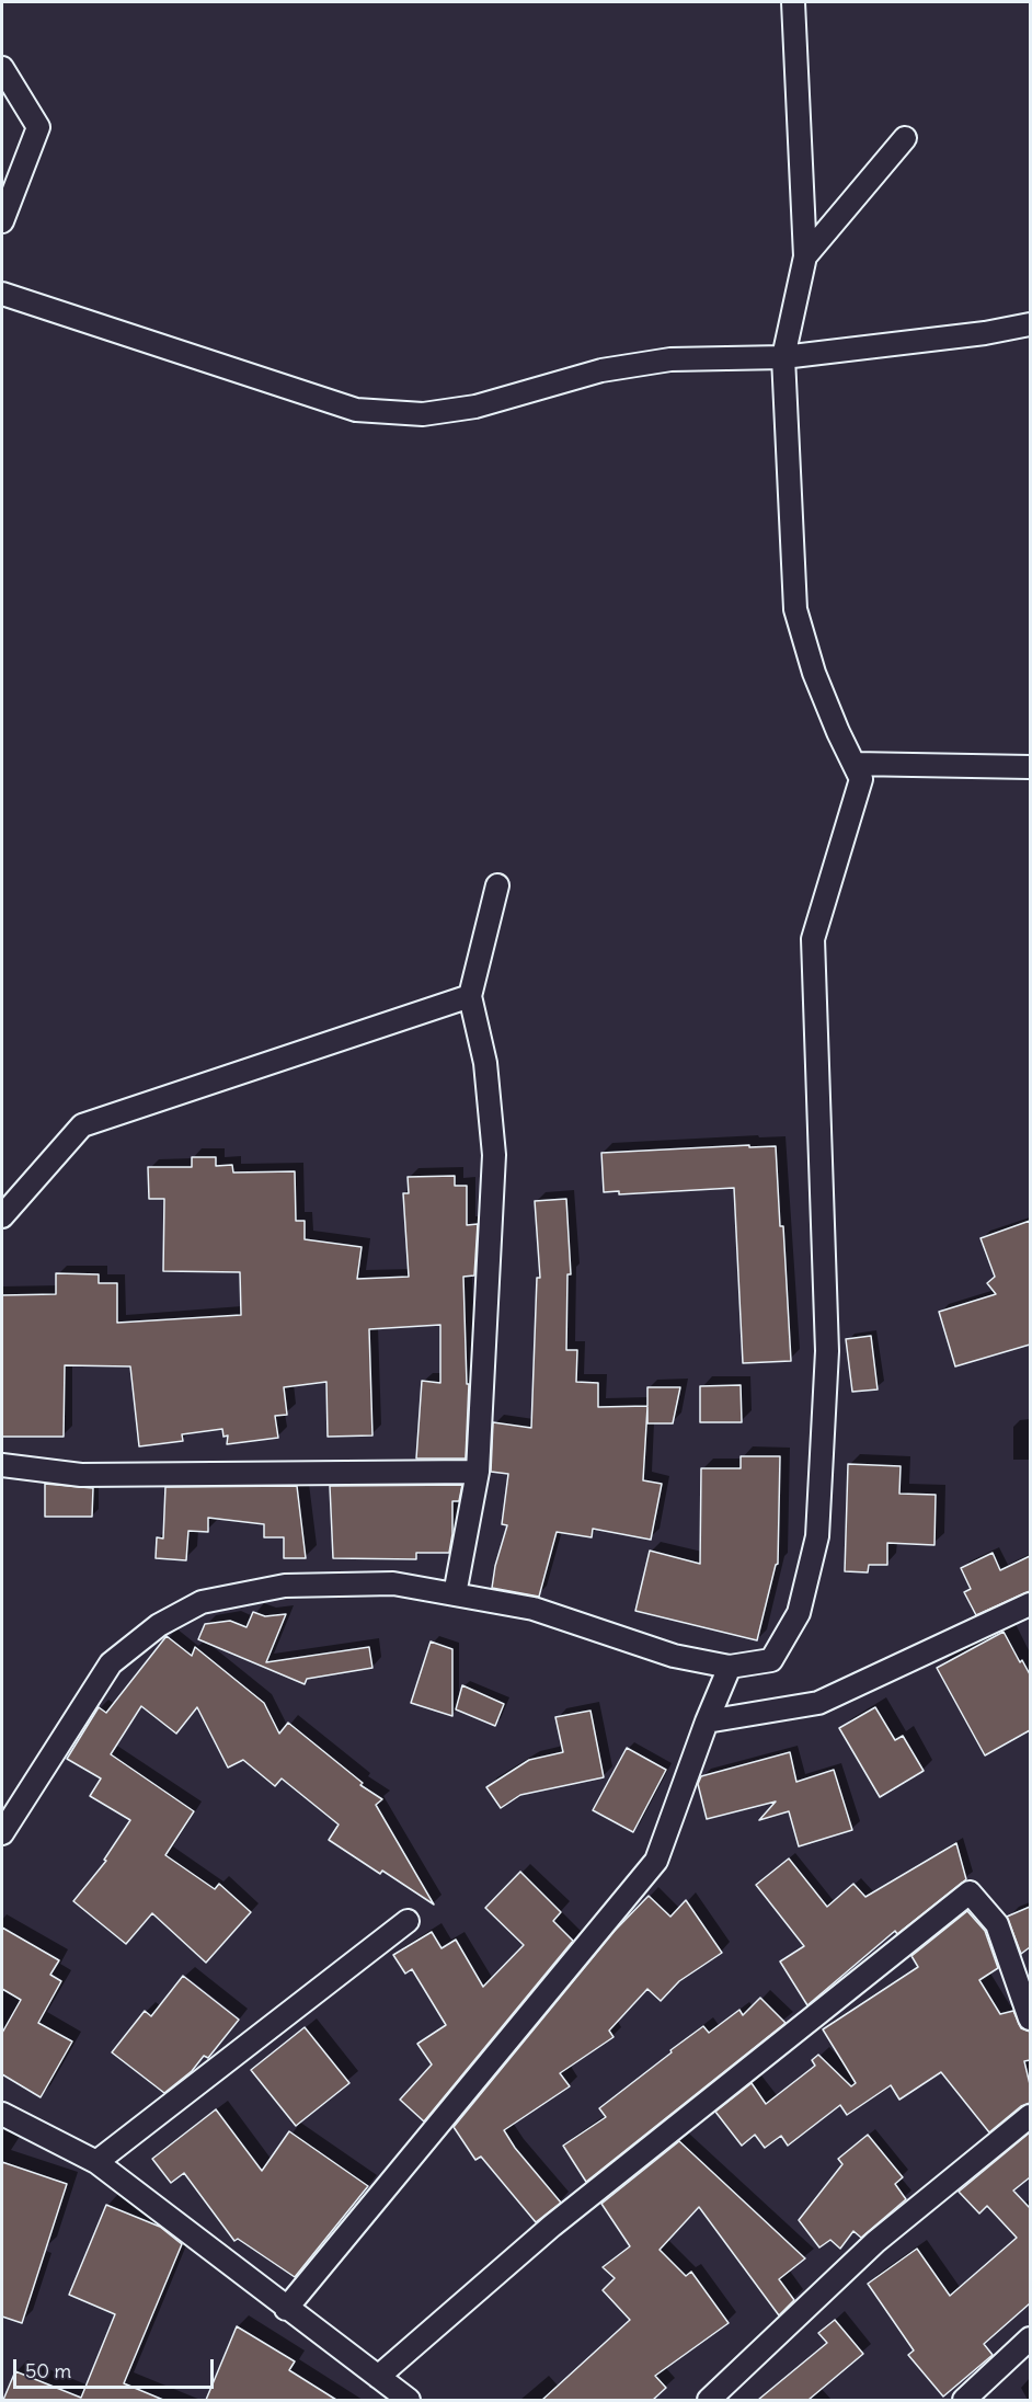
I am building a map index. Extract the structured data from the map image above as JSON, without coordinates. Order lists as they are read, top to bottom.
{
  "scale_bar": "50 m"
}
